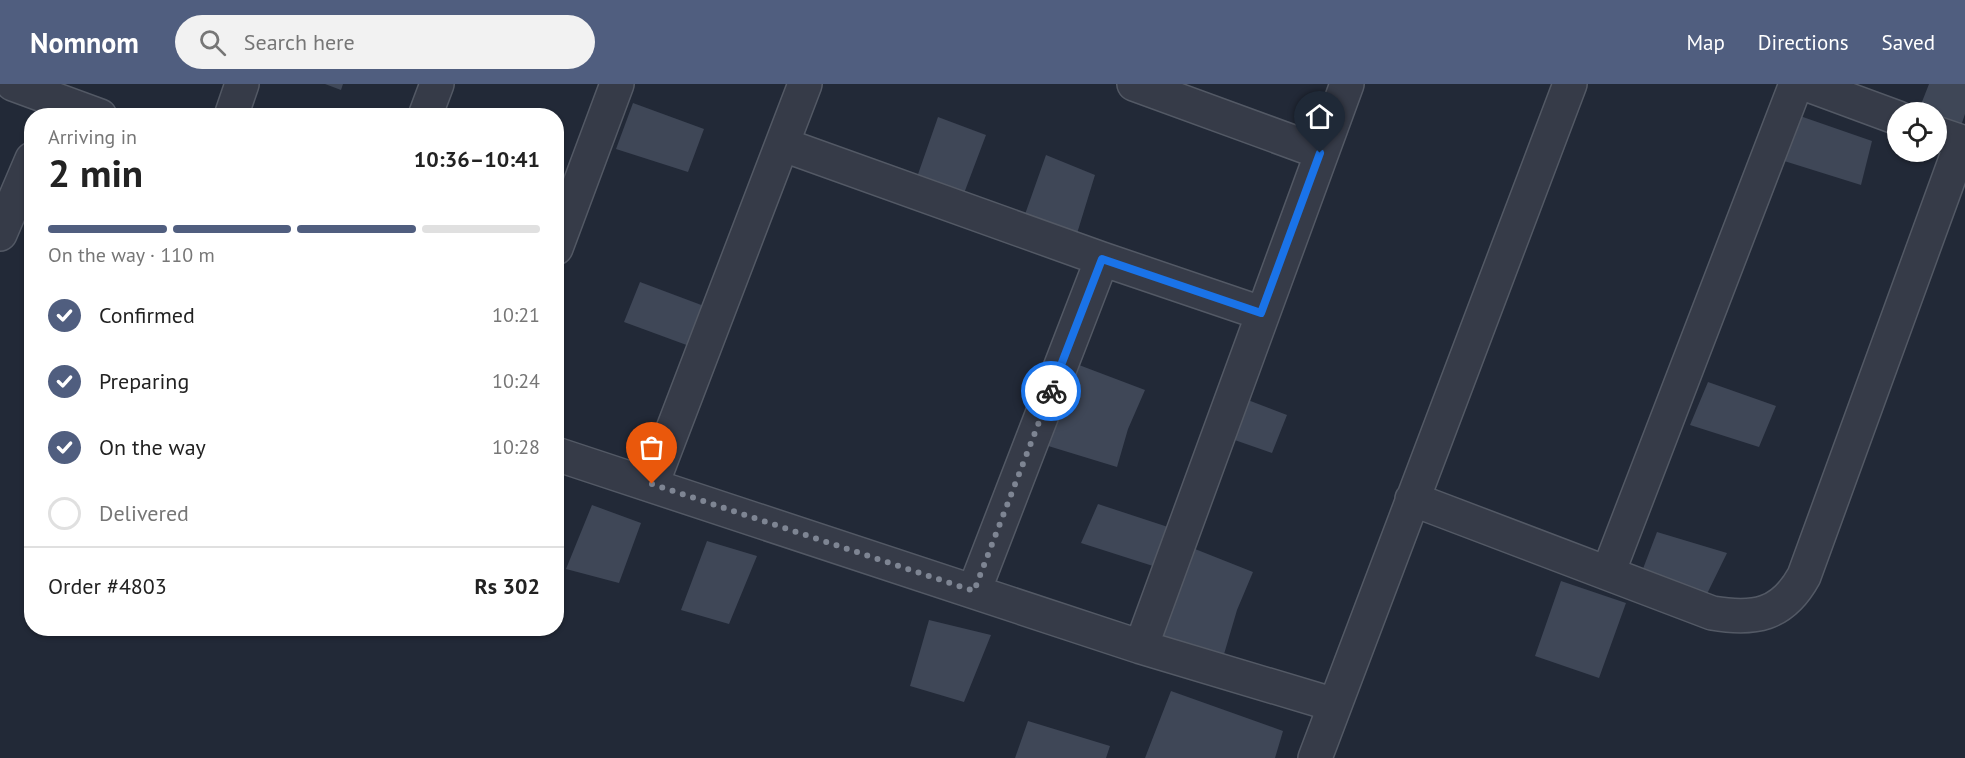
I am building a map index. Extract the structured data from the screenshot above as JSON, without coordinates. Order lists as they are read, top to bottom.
{
  "page": {
    "header": "Nomnom",
    "search": "Search here",
    "nav": ["Map", "Directions", "Saved"],
    "heading": ["2 min", "Arriving in", "10:36–10:41"],
    "panel": ["Order #4803", "Rs 302"],
    "bar": "On the way · 110 m",
    "list": [
      ["Confirmed", "10:21"],
      ["Preparing", "10:24"],
      ["On the way", "10:28"],
      "Delivered"
    ]
  }
}
